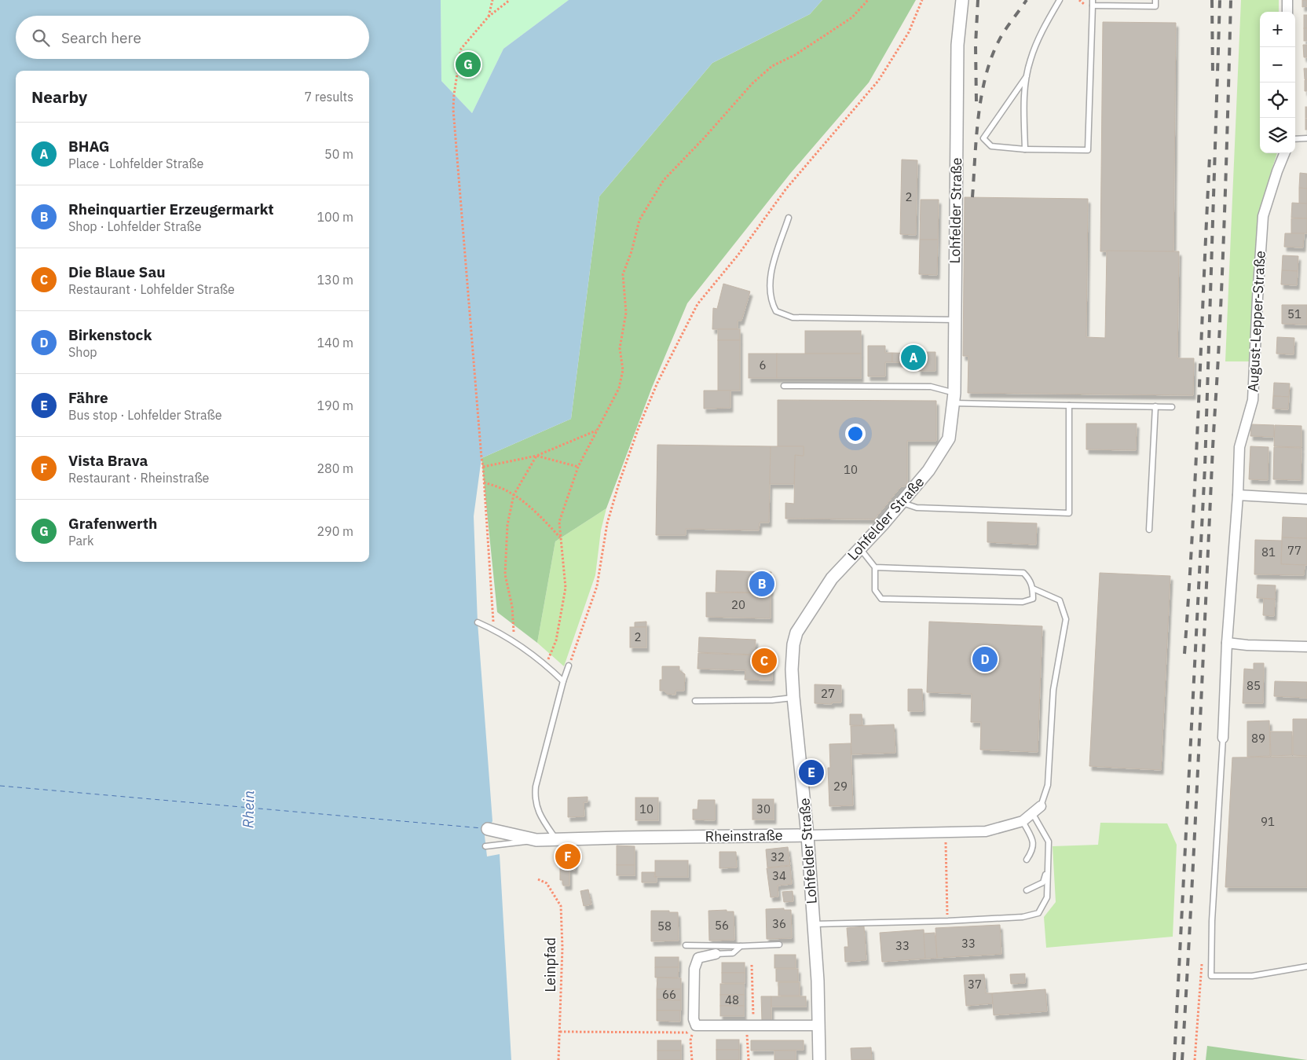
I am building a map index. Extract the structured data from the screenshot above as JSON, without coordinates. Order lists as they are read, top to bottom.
{
  "streets": {
    "street": ["Lohfelder Straße", "August-Lepper-Straße", "Rheinstraße"],
    "path": ["Leinpfad"]
  },
  "crossings": [
    ["Lohfelder Straße", "Rheinstraße"]
  ],
  "water": ["Rhein"],
  "house_numbers": [
    "2",
    "51",
    "6",
    "10",
    "77",
    "81",
    "20",
    "2",
    "85",
    "27",
    "89",
    "29",
    "10",
    "30",
    "91",
    "32",
    "34",
    "36",
    "56",
    "58",
    "33",
    "33",
    "37",
    "66",
    "48"
  ],
  "page": {
    "map_buttons": ["+", "−"],
    "search": "Search here",
    "pins": [
      "G",
      "A",
      "B",
      "D",
      "C",
      "E",
      "F"
    ],
    "heading": ["Nearby", "7 results"],
    "list": [
      {
        "mark": "A",
        "name": "BHAG",
        "note": "Place · Lohfelder Straße",
        "value": "50 m"
      },
      {
        "mark": "B",
        "name": "Rheinquartier Erzeugermarkt",
        "note": "Shop · Lohfelder Straße",
        "value": "100 m"
      },
      {
        "mark": "C",
        "name": "Die Blaue Sau",
        "note": "Restaurant · Lohfelder Straße",
        "value": "130 m"
      },
      {
        "mark": "D",
        "name": "Birkenstock",
        "note": "Shop",
        "value": "140 m"
      },
      {
        "mark": "E",
        "name": "Fähre",
        "note": "Bus stop · Lohfelder Straße",
        "value": "190 m"
      },
      {
        "mark": "F",
        "name": "Vista Brava",
        "note": "Restaurant · Rheinstraße",
        "value": "280 m"
      },
      {
        "mark": "G",
        "name": "Grafenwerth",
        "note": "Park",
        "value": "290 m"
      }
    ]
  }
}
